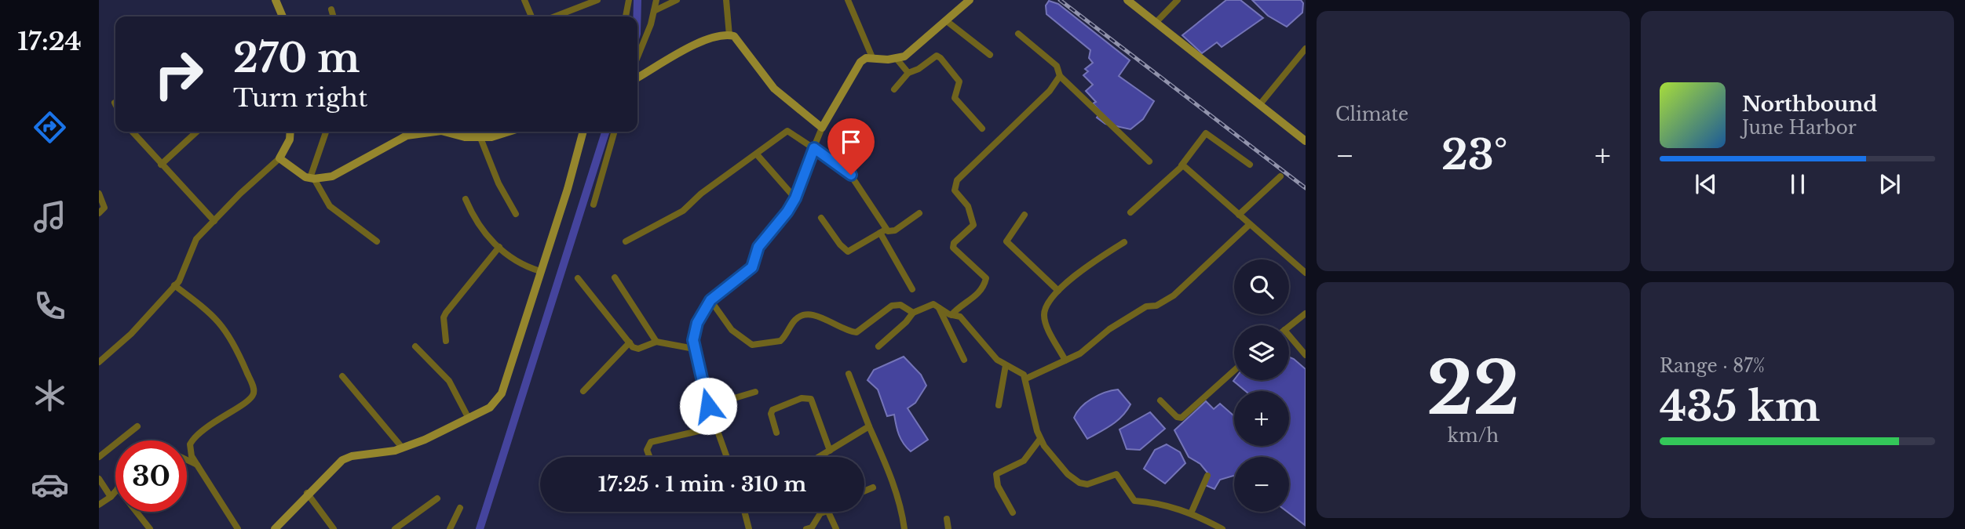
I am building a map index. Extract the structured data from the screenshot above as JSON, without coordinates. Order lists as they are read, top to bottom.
{
  "page": {
    "tabs": "17:24",
    "tile": [
      "Climate",
      ["22", "km/h"],
      ["Range · 87%", "435 km"]
    ],
    "turn": ["270 m", "Turn right"],
    "song": ["Northbound", "June Harbor"],
    "heat": ["−", "23°", "+"],
    "map_buttons": ["+", "−"],
    "limit": "30",
    "trip": "17:25 · 1 min · 310 m"
  }
}
